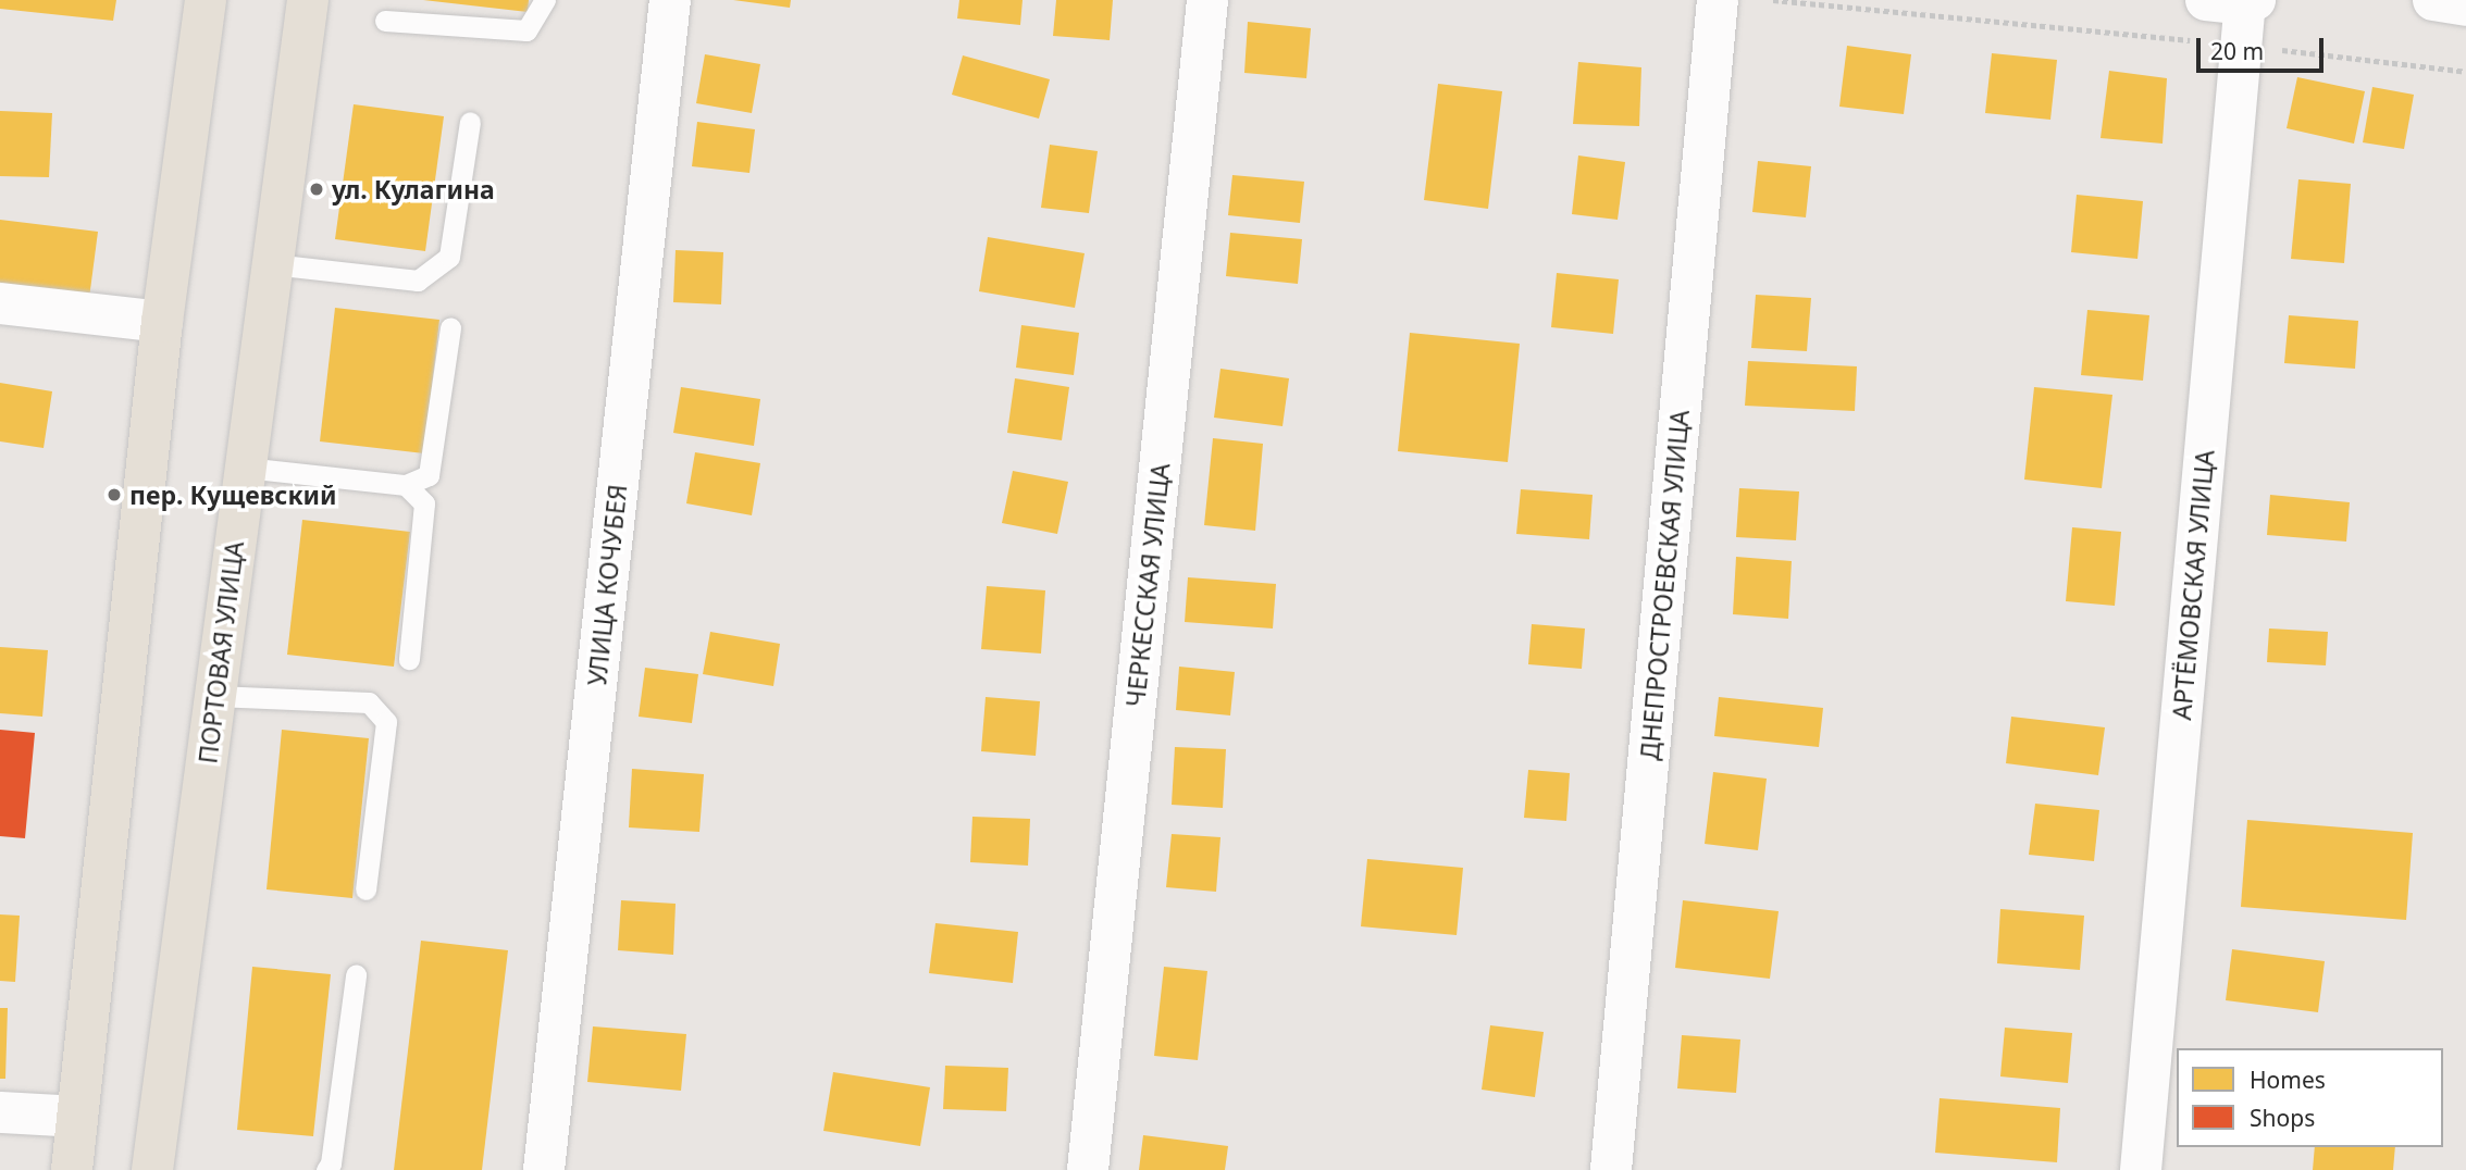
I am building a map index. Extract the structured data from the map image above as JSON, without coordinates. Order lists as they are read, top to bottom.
{
  "streets": {
    "main road": ["ПОРТОВАЯ УЛИЦА"],
    "street": [
      "УЛИЦА КОЧУБЕЯ",
      "ЧЕРКЕССКАЯ УЛИЦА",
      "ДНЕПРОСТРОЕВСКАЯ УЛИЦА",
      "АРТЁМОВСКАЯ УЛИЦА"
    ]
  },
  "places": ["ул. Кулагина", "пер. Кущевский"],
  "legend": ["Homes", "Shops"],
  "scale_bar": "20 m"
}
